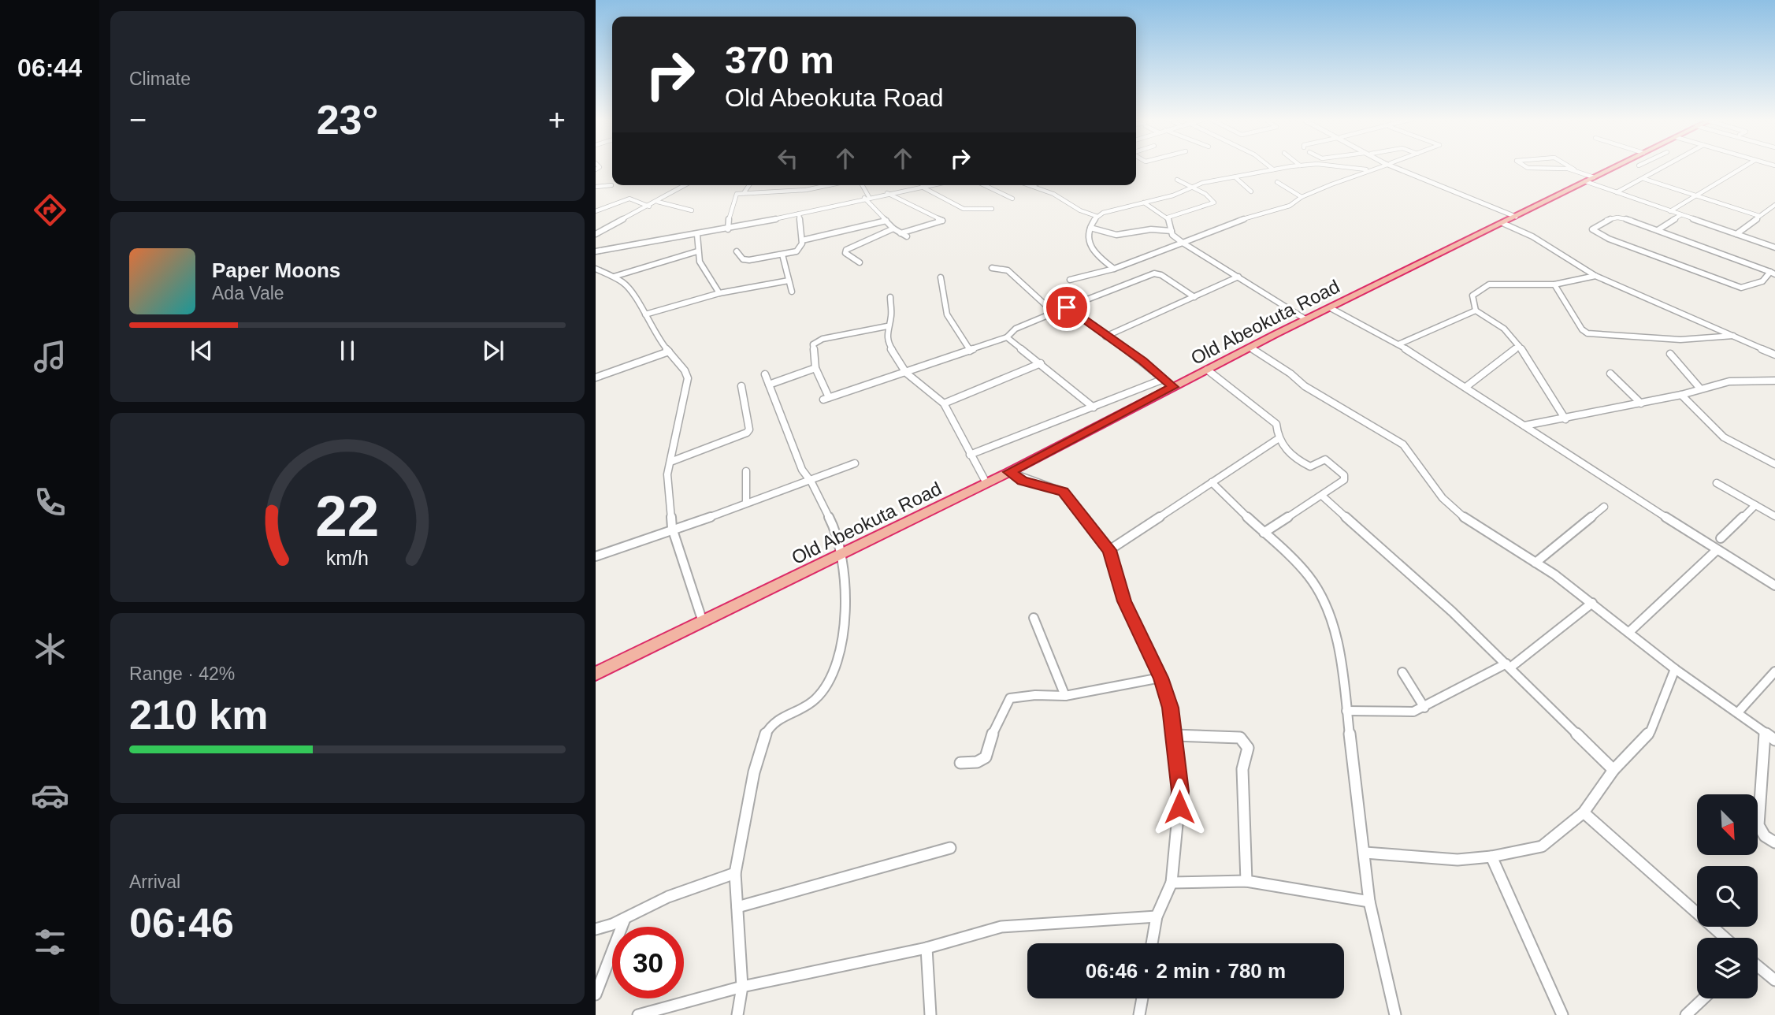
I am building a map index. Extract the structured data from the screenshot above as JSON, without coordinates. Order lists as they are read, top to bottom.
{
  "streets": {
    "highway": ["Old Abeokuta Road"]
  },
  "north": "bottom right",
  "page": {
    "tabs": "06:44",
    "tile": [
      "Climate",
      ["Range · 42%", "210 km"],
      ["Arrival", "06:46"]
    ],
    "turn": ["370 m", "Old Abeokuta Road"],
    "heat": ["−", "23°", "+"],
    "song": ["Paper Moons", "Ada Vale"],
    "limit": "30",
    "trip": "06:46 · 2 min · 780 m",
    "gauge": ["22", "km/h"]
  }
}
